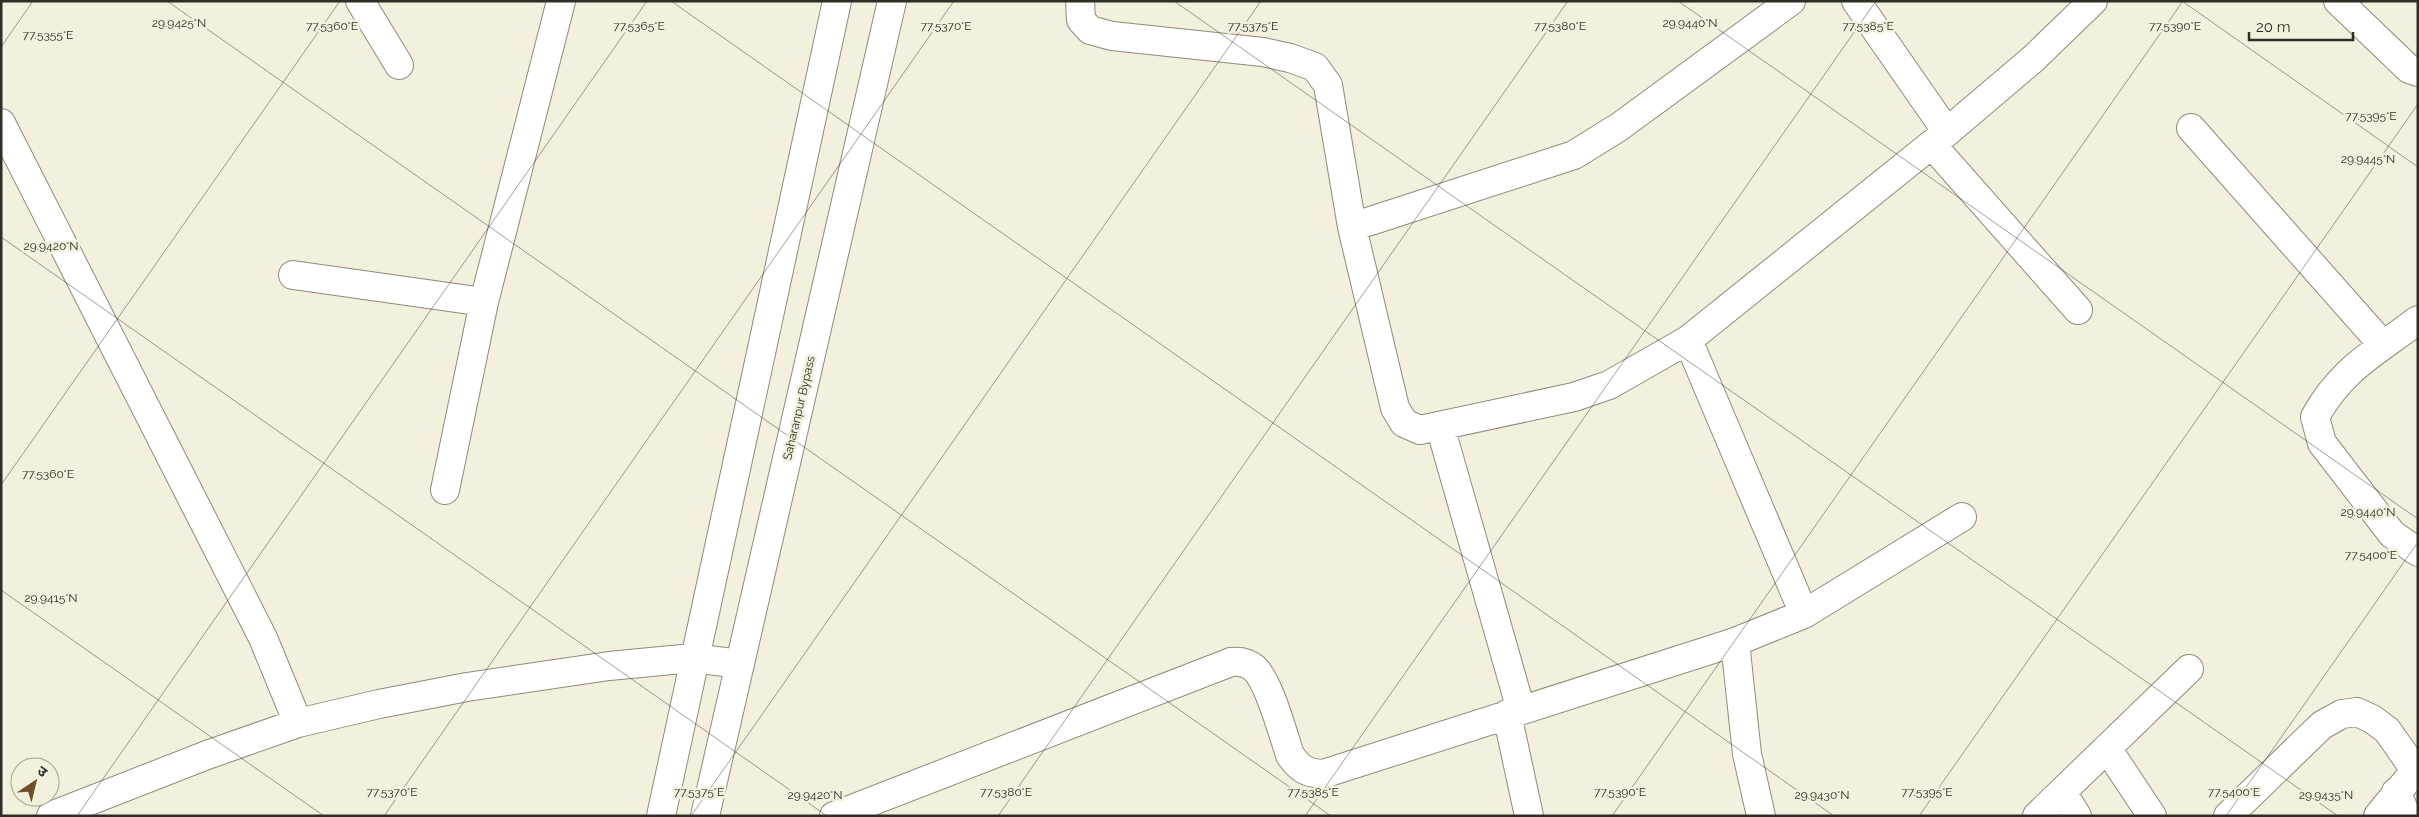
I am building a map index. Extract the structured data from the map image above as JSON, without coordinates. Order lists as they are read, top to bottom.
{
  "streets": {
    "street": ["Saharanpur Bypass"]
  },
  "scale_bar": "20 m",
  "north": "top right",
  "coordinates": [
    "29.9425°N",
    "29.9440°N",
    "77.5360°E",
    "77.5365°E",
    "77.5370°E",
    "77.5375°E",
    "77.5380°E",
    "77.5390°E",
    "77.5385°E",
    "77.5355°E",
    "77.5395°E",
    "29.9445°N",
    "29.9420°N",
    "77.5400°E",
    "29.9415°N",
    "29.9430°N",
    "29.9435°N"
  ]
}
